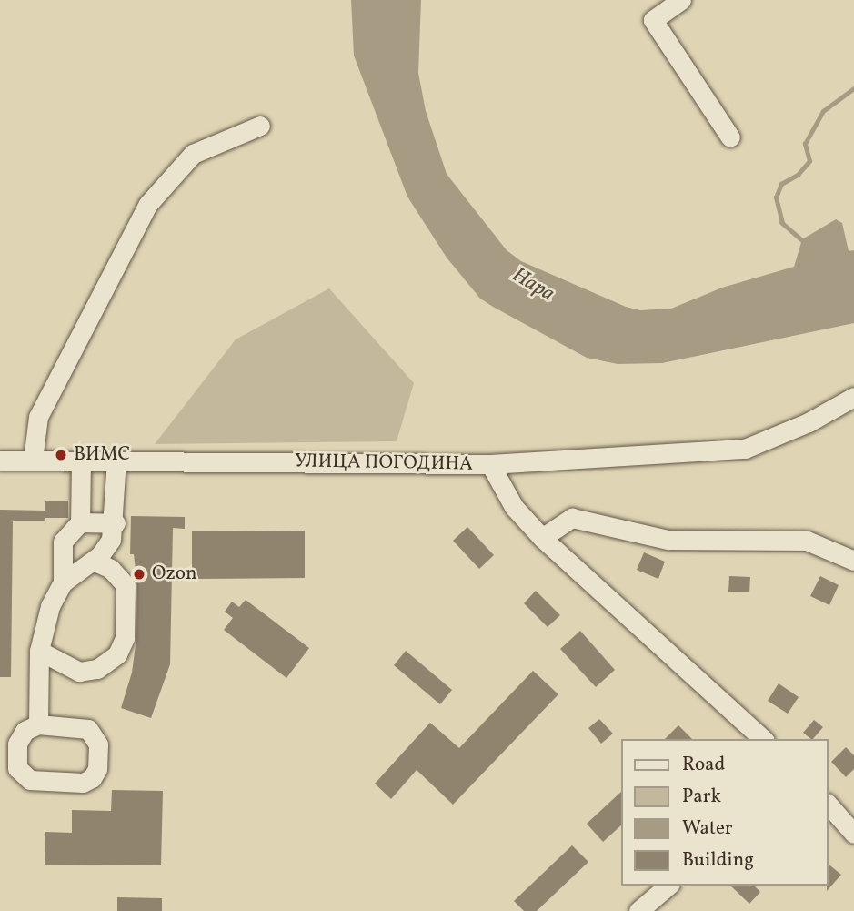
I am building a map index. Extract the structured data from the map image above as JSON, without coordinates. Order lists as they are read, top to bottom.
{
  "streets": {
    "street": ["УЛИЦА ПОГОДИНА"]
  },
  "water": ["Нара"],
  "places": ["ВИМС", "Ozon"],
  "legend": [
    "Road",
    "Park",
    "Water",
    "Building"
  ]
}
